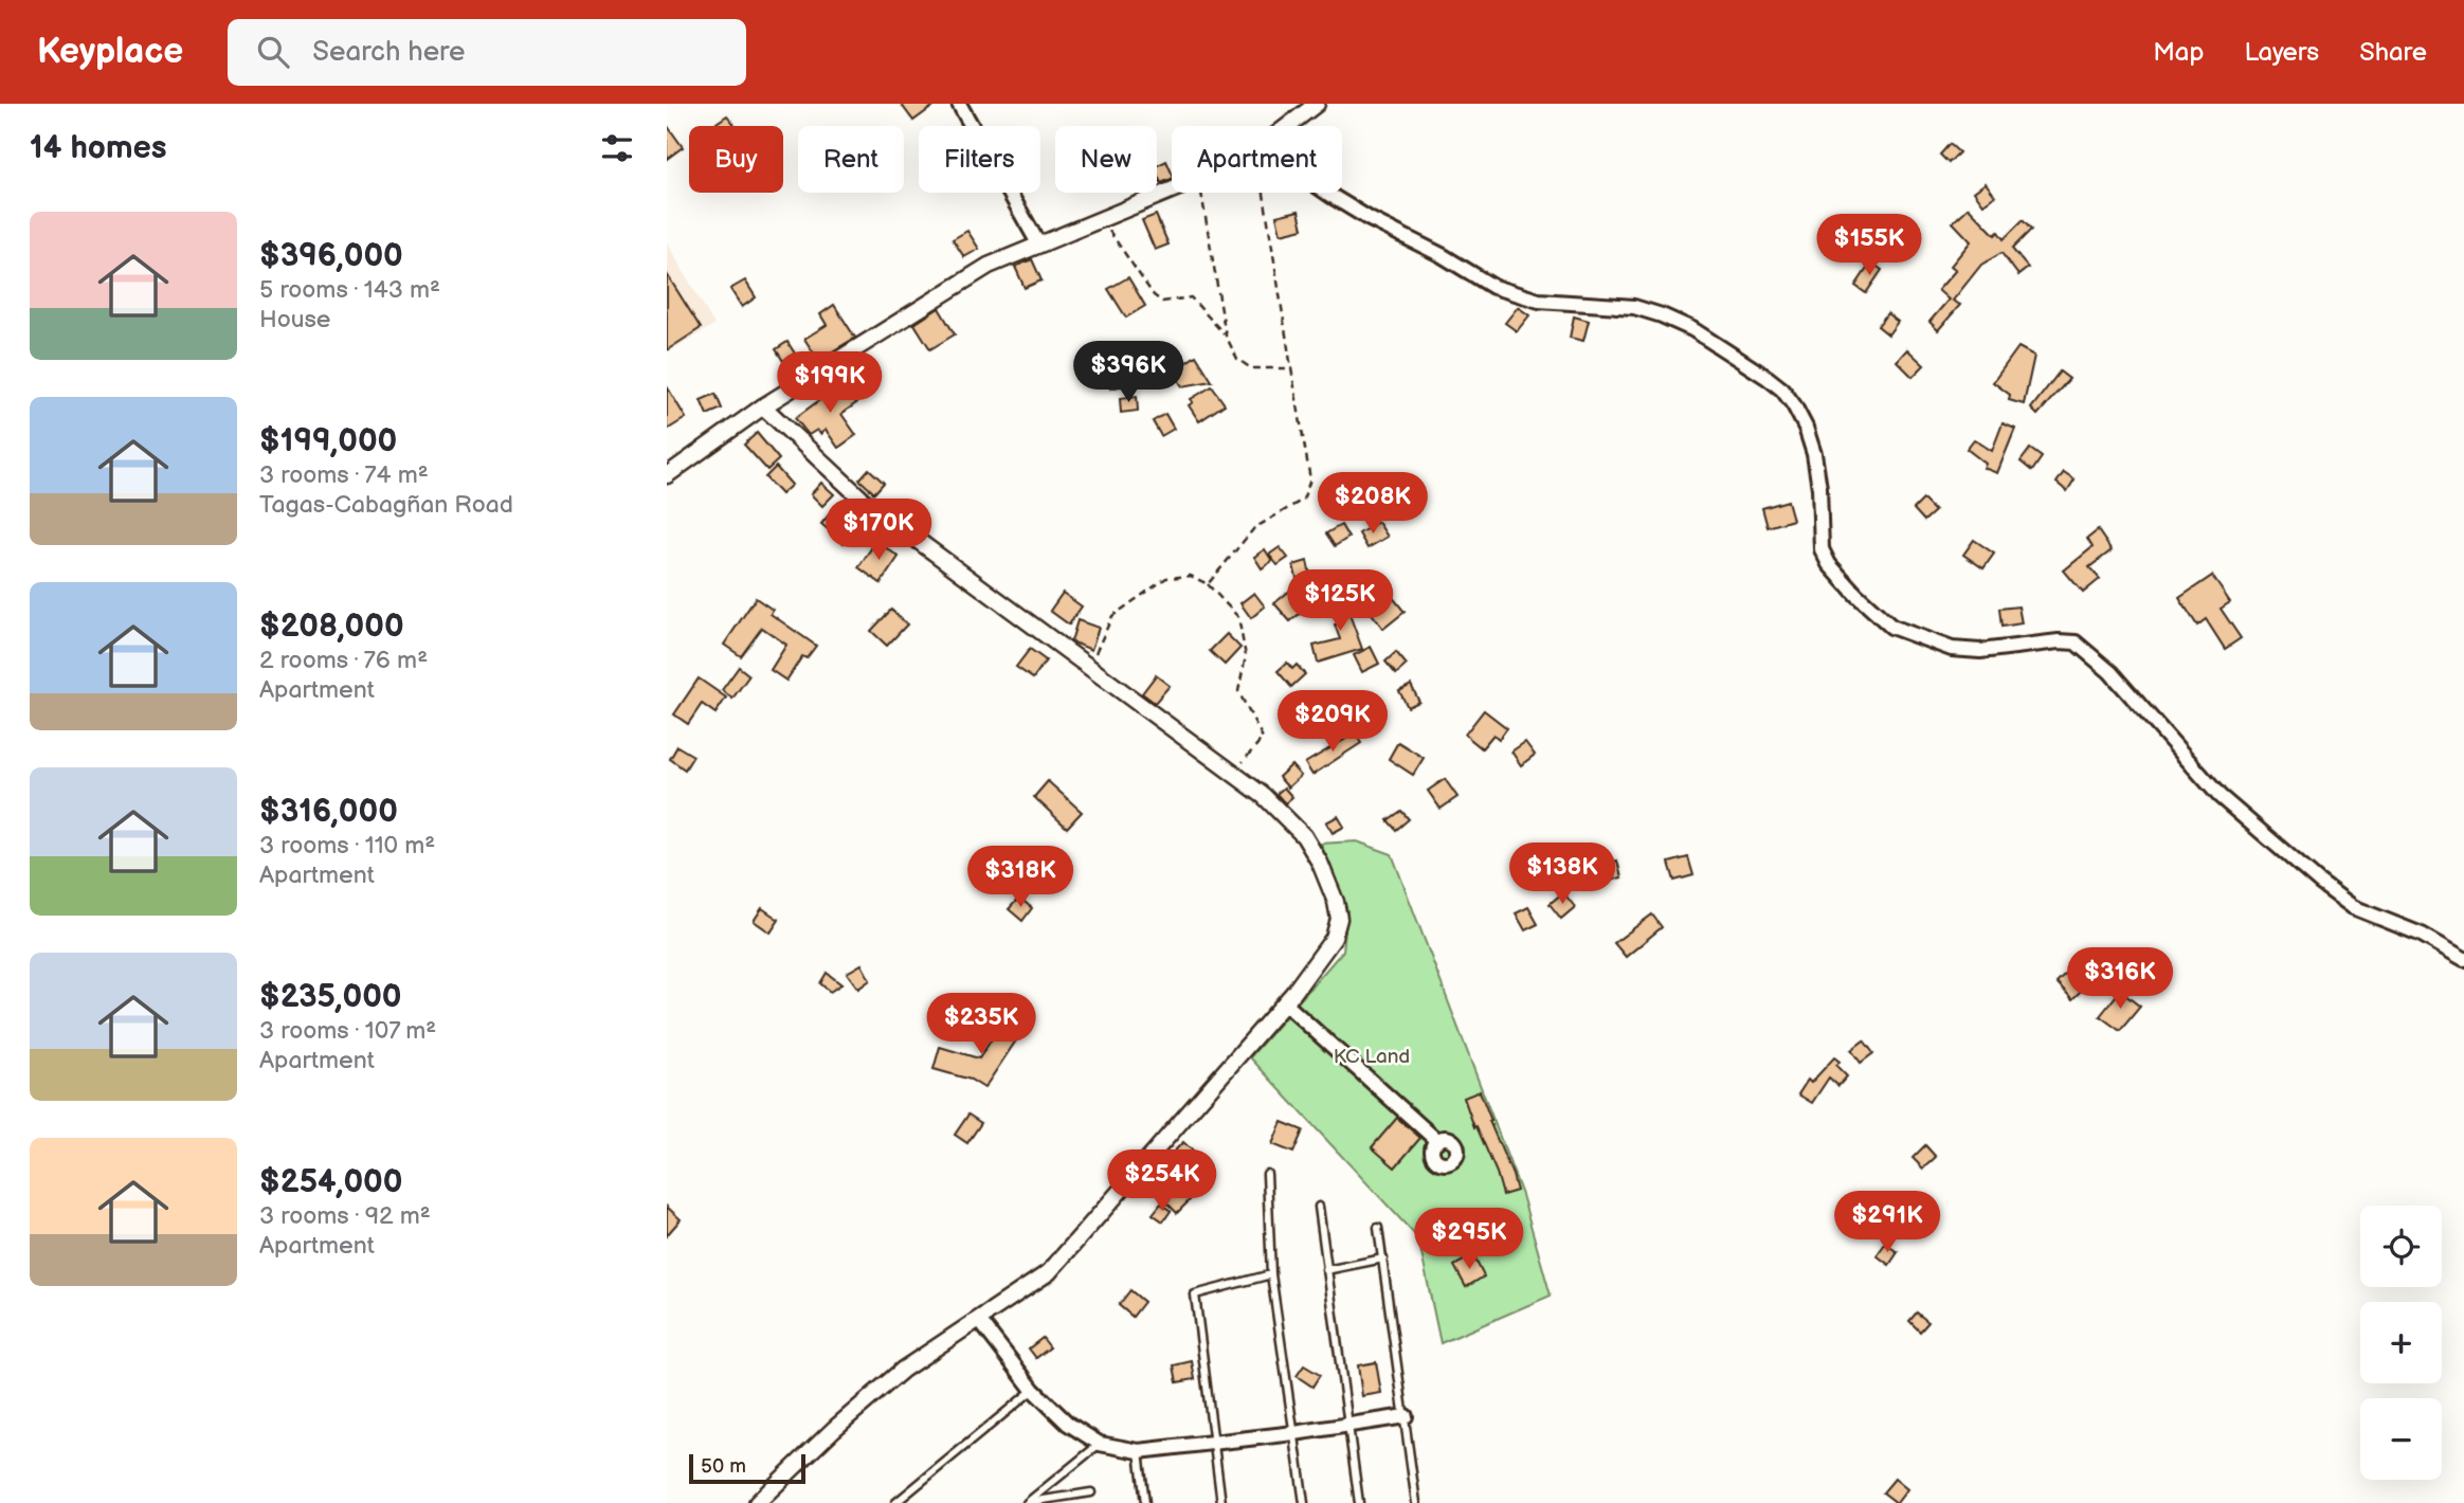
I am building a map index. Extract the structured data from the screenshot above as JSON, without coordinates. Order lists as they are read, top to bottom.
{
  "parks": ["KC Land"],
  "scale_bar": "50 m",
  "page": {
    "header": "Keyplace",
    "search": "Search here",
    "nav": ["Map", "Layers", "Share"],
    "heading": "14 homes",
    "chip": [
      "Buy",
      "Rent",
      "Filters",
      "New",
      "Apartment"
    ],
    "list": [
      {
        "name": "$396,000",
        "note": "5 rooms · 143 m² · House"
      },
      {
        "name": "$199,000",
        "note": "3 rooms · 74 m² · Tagas-Cabagñan Road"
      },
      {
        "name": "$208,000",
        "note": "2 rooms · 76 m² · Apartment"
      },
      {
        "name": "$316,000",
        "note": "3 rooms · 110 m² · Apartment"
      },
      {
        "name": "$235,000",
        "note": "3 rooms · 107 m² · Apartment"
      },
      {
        "name": "$254,000",
        "note": "3 rooms · 92 m² · Apartment"
      }
    ],
    "price": [
      "$155K",
      "$396K",
      "$199K",
      "$208K",
      "$170K",
      "$125K",
      "$209K",
      "$138K",
      "$318K",
      "$316K",
      "$235K",
      "$254K",
      "$291K",
      "$295K"
    ],
    "map_buttons": ["+", "−"],
    "scale": "50 m"
  }
}
